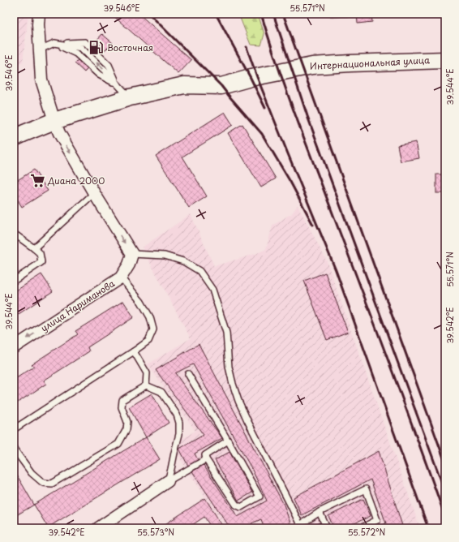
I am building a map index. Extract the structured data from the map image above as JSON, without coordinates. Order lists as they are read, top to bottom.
{
  "streets": {
    "street": ["Интернациональная улица", "улица Нариманова"]
  },
  "one_way": ["улица Нариманова"],
  "places": {
    "fuel station": ["Восточная"],
    "supermarket": ["Диана 2000"]
  },
  "coordinates": [
    "39.546°E",
    "55.571°N",
    "39.544°E",
    "39.542°E",
    "55.573°N",
    "55.572°N"
  ]
}
